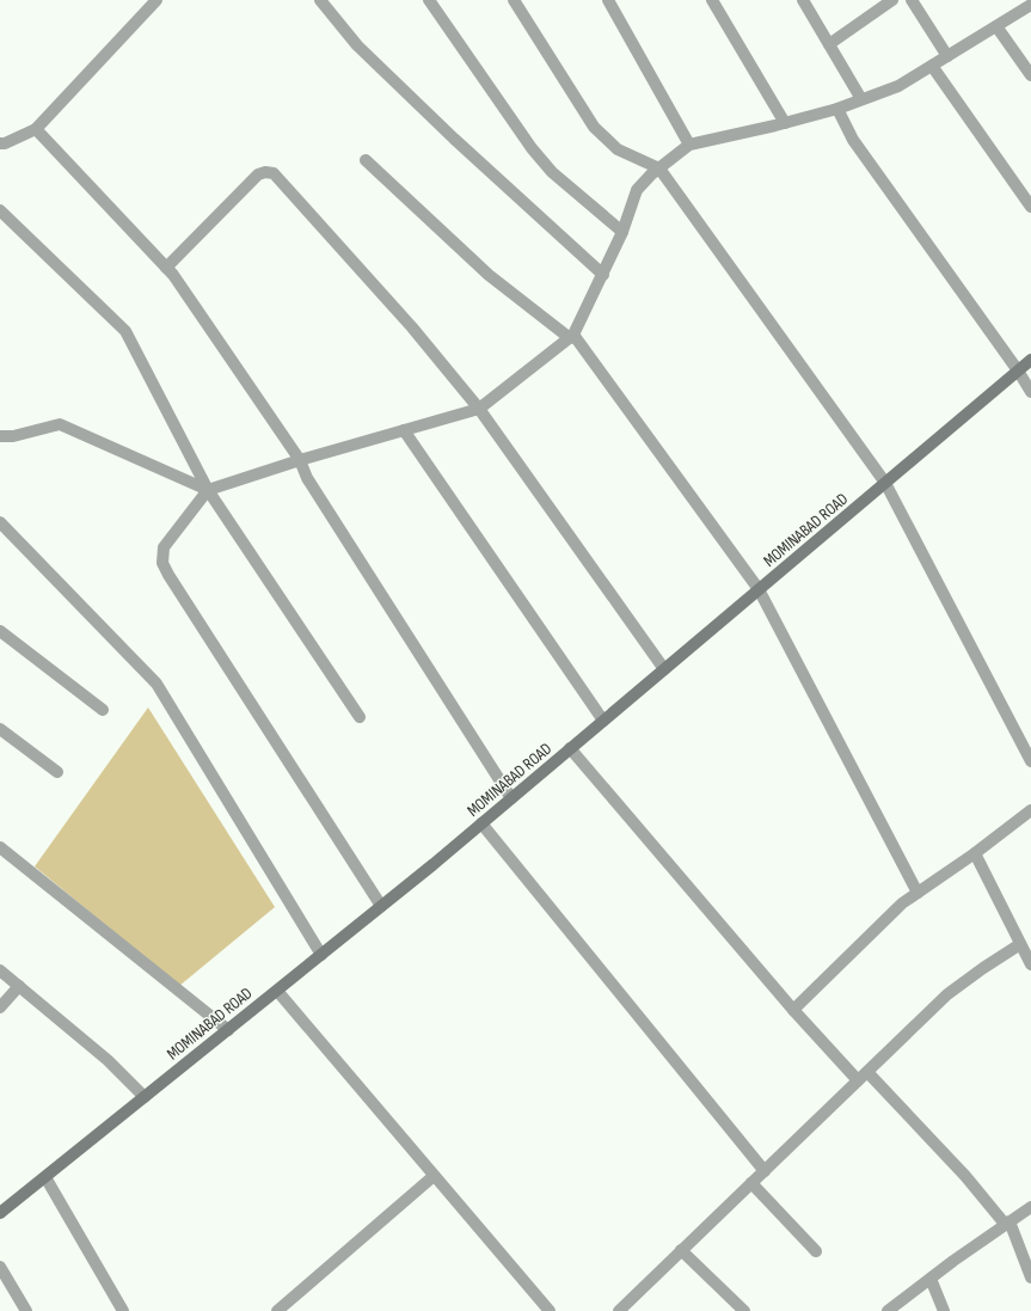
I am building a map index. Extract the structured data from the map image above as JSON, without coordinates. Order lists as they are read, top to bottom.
{
  "streets": {
    "main road": ["MOMINABAD ROAD"]
  }
}
